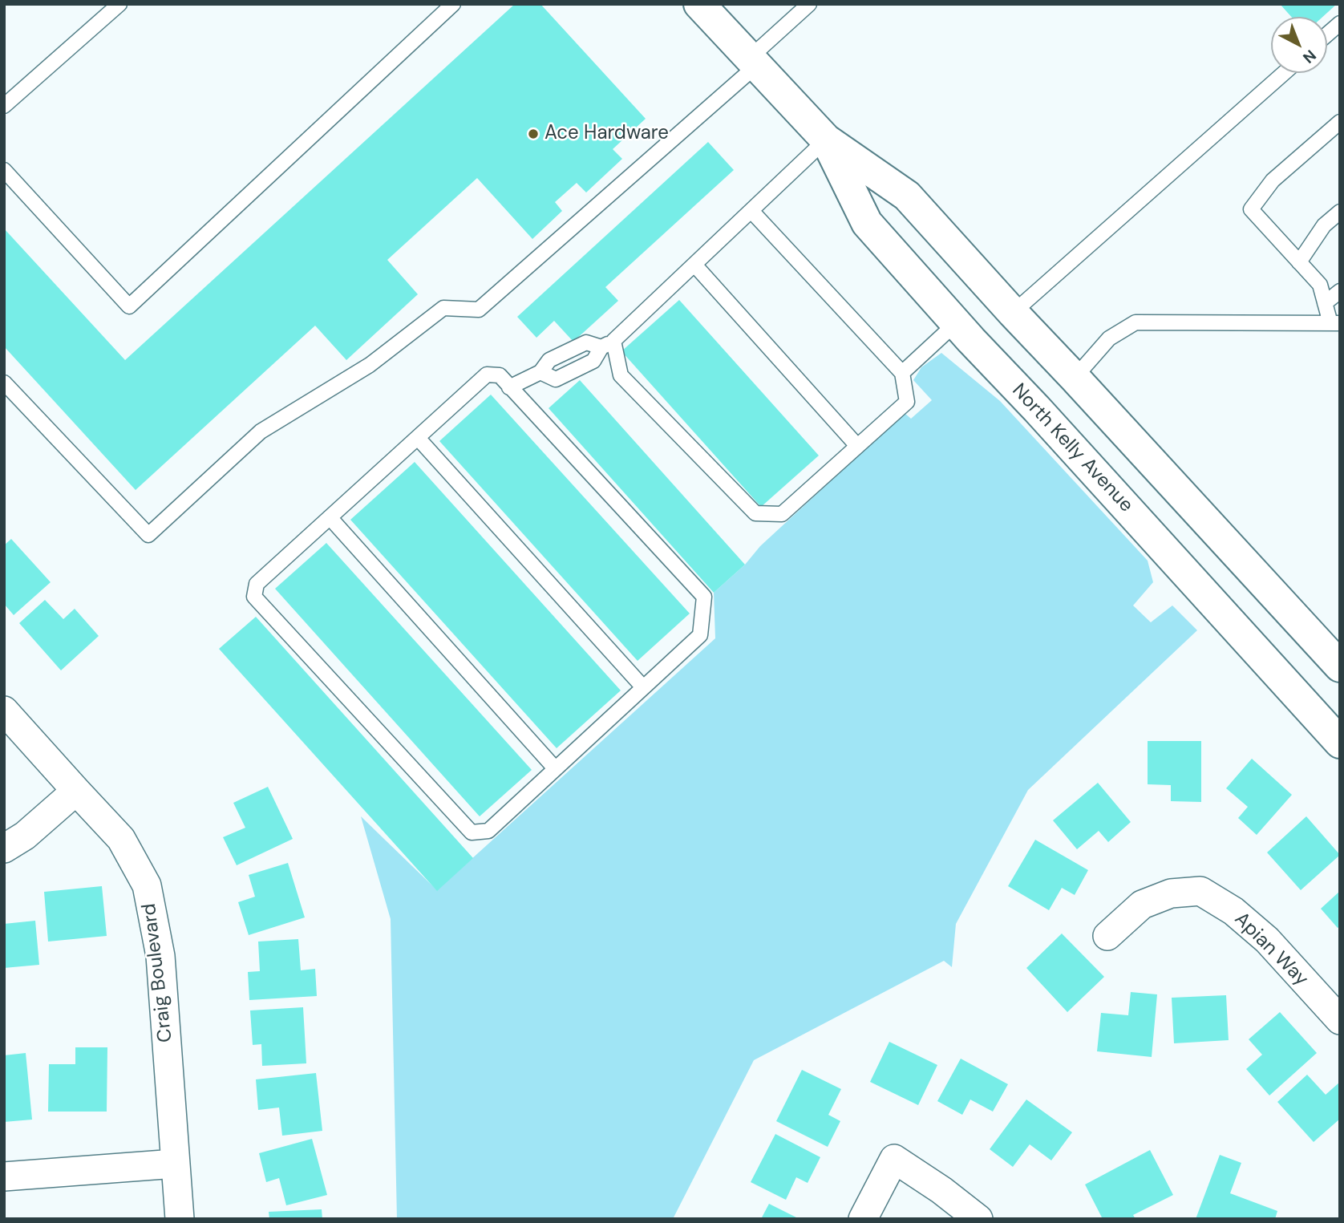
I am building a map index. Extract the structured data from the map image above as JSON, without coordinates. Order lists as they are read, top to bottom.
{
  "streets": {
    "street": ["North Kelly Avenue", "Apian Way", "Craig Boulevard"]
  },
  "places": ["Ace Hardware"],
  "north": "bottom right"
}
